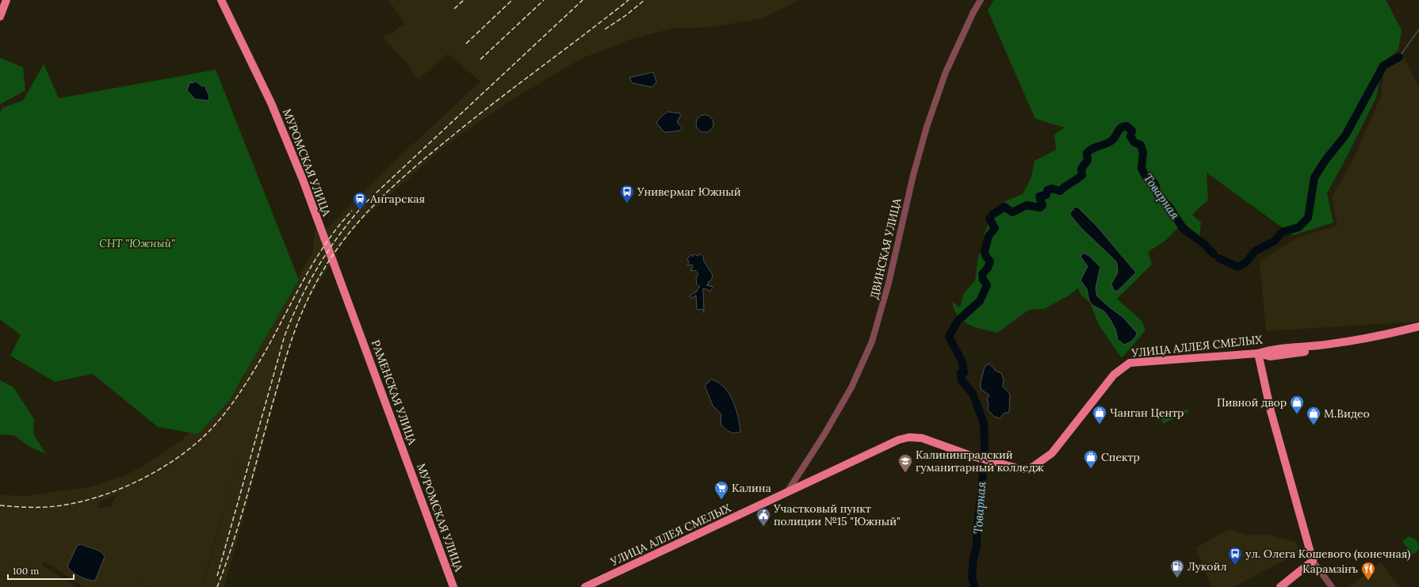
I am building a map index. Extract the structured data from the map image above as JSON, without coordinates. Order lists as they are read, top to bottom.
{
  "streets": {
    "main road": ["МУРОМСКАЯ УЛИЦА", "УЛИЦА АЛЛЕЯ СМЕЛЫХ", "РАМЕНСКАЯ УЛИЦА"],
    "street": ["ДВИНСКАЯ УЛИЦА"]
  },
  "crossings": [
    ["МУРОМСКАЯ УЛИЦА", "РАМЕНСКАЯ УЛИЦА"],
    ["ДВИНСКАЯ УЛИЦА", "УЛИЦА АЛЛЕЯ СМЕЛЫХ"]
  ],
  "water": ["Товарная"],
  "parks": ["СНТ \"Южный\""],
  "places": {
    "bus stop": ["Универмаг Южный", "ул. Олега Кошевого (конечная)"],
    "station": ["Ангарская"],
    "shop": [
      "Пивной двор",
      "Чанган Центр",
      "M.Видео",
      "Спектр"
    ],
    "school or university": ["Калининградский гуманитарный колледж"],
    "supermarket": ["Калина"],
    "public building": ["Участковый пункт полиции №15 \"Южный\""],
    "fuel station": ["Лукойл"],
    "restaurant": ["Карамзiнъ"]
  },
  "scale_bar": "100 m"
}
